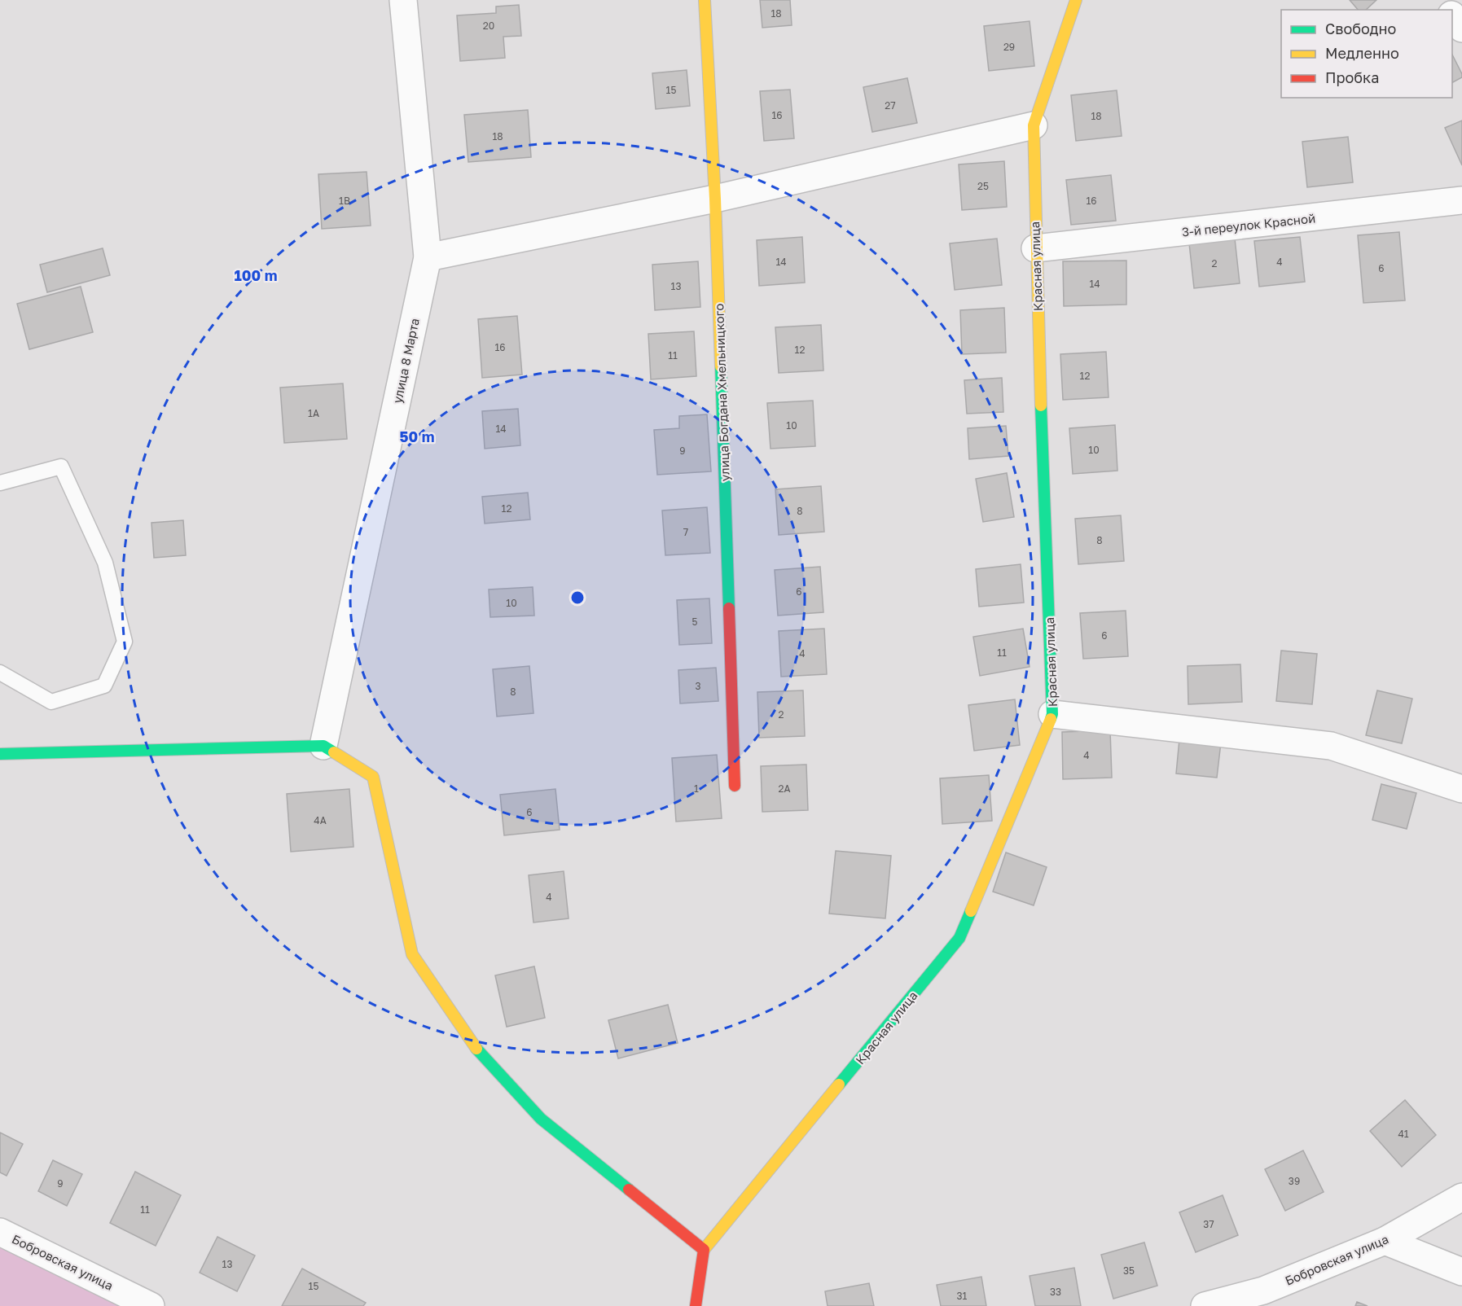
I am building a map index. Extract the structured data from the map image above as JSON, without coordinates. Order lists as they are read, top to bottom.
{
  "streets": {
    "street": [
      "3-й переулок Красной",
      "Красная улица",
      "улица 8 Марта",
      "улица Богдана Хмельницкого",
      "Бобровская улица"
    ]
  },
  "crossings": [
    ["3-й переулок Красной", "Красная улица"]
  ],
  "house_numbers": [
    "18",
    "20",
    "29",
    "15",
    "27",
    "16",
    "18",
    "18",
    "25",
    "1В",
    "16",
    "14",
    "4",
    "2",
    "6",
    "14",
    "13",
    "16",
    "12",
    "11",
    "12",
    "1А",
    "10",
    "14",
    "10",
    "9",
    "12",
    "8",
    "7",
    "8",
    "6",
    "10",
    "5",
    "6",
    "11",
    "4",
    "3",
    "8",
    "2",
    "4",
    "1",
    "2А",
    "6",
    "4А",
    "4",
    "41",
    "39",
    "9",
    "11",
    "37",
    "13",
    "35",
    "15",
    "33",
    "31"
  ],
  "legend": ["Свободно", "Медленно", "Пробка"],
  "rings": ["100 m", "50 m"]
}
